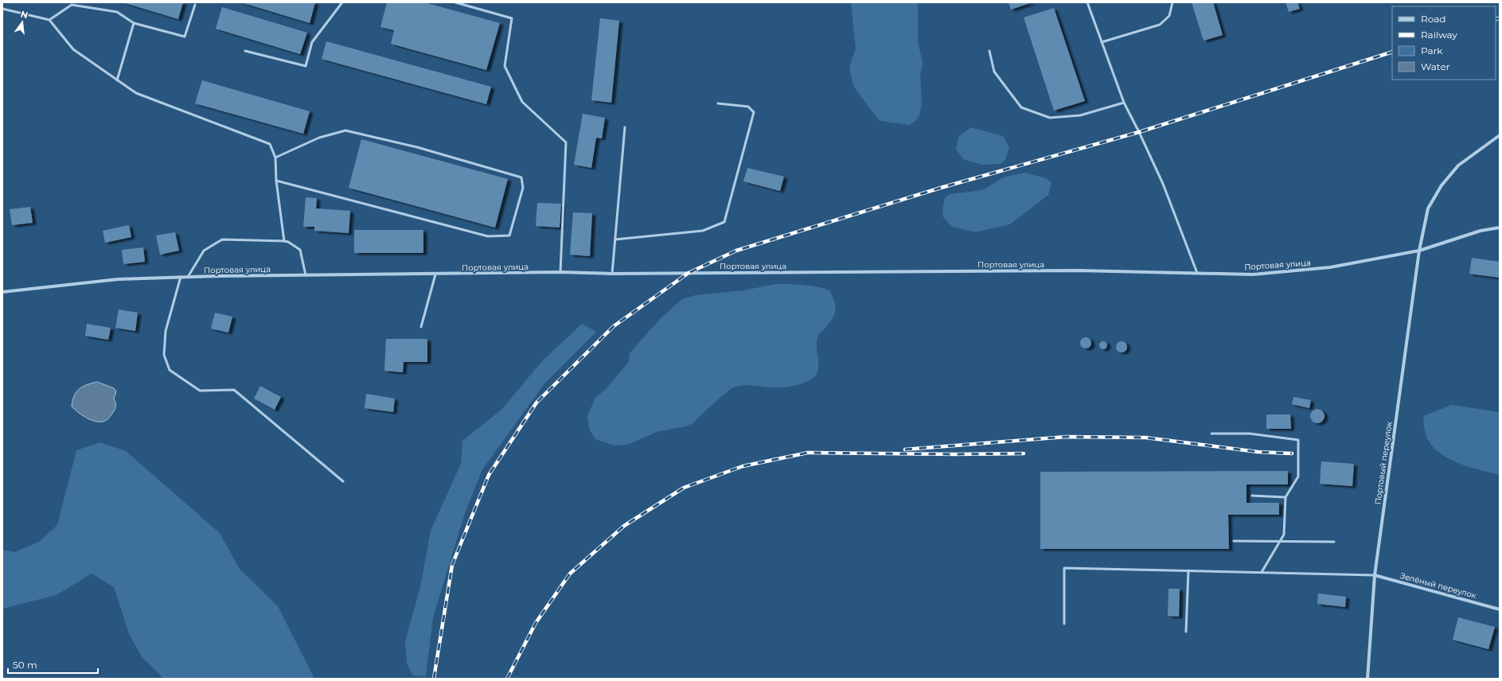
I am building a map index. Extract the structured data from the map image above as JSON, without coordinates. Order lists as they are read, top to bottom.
{
  "streets": {
    "street": ["Портовая улица", "Портовый переулок", "Зелёный переулок"]
  },
  "crossings": [
    ["Портовая улица", "Портовый переулок"],
    ["Портовый переулок", "Зелёный переулок"]
  ],
  "legend": [
    "Road",
    "Railway",
    "Park",
    "Water"
  ],
  "scale_bar": "50 m",
  "north": "top"
}
